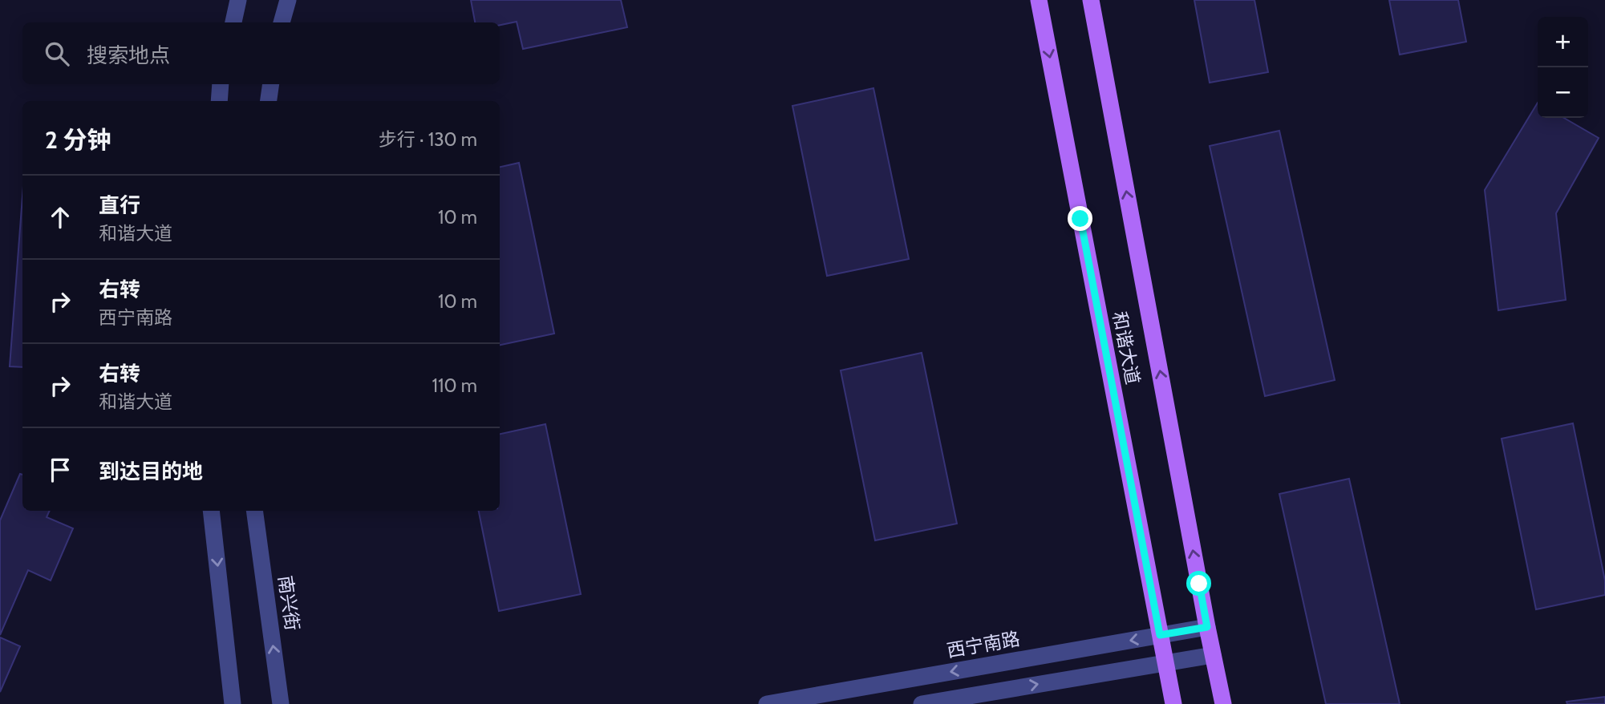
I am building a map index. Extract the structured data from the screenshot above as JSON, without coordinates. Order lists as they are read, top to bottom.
{
  "streets": {
    "main road": ["和谐大道"],
    "street": ["南兴街", "西宁南路"]
  },
  "crossings": [
    ["和谐大道", "西宁南路"]
  ],
  "page": {
    "map_buttons": ["+", "−"],
    "search": "搜索地点",
    "heading": ["2 分钟", "步行 · 130 m"],
    "list": [
      ["直行", "和谐大道", "10 m"],
      ["右转", "西宁南路", "10 m"],
      ["右转", "和谐大道", "110 m"],
      "到达目的地"
    ]
  }
}
